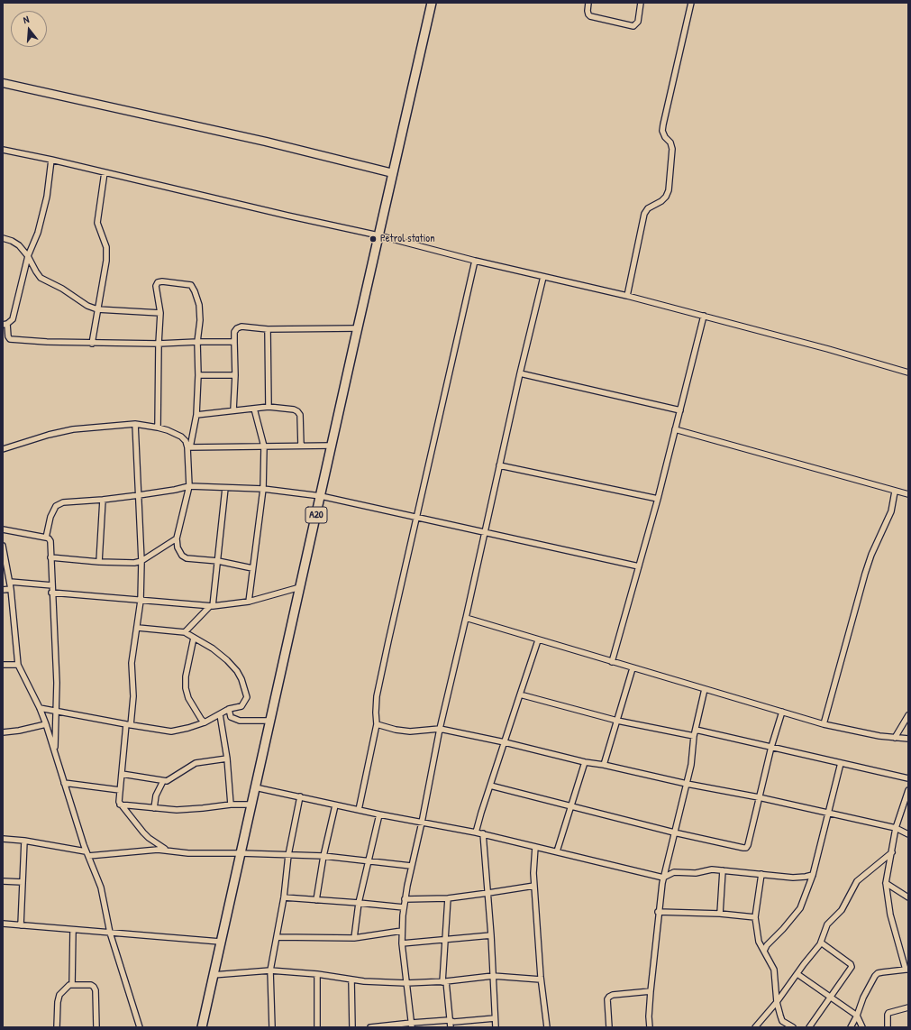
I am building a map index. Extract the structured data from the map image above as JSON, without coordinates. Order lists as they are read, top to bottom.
{
  "streets": {
    "main road": ["A20"]
  },
  "places": ["Petrol station"],
  "north": "top"
}
